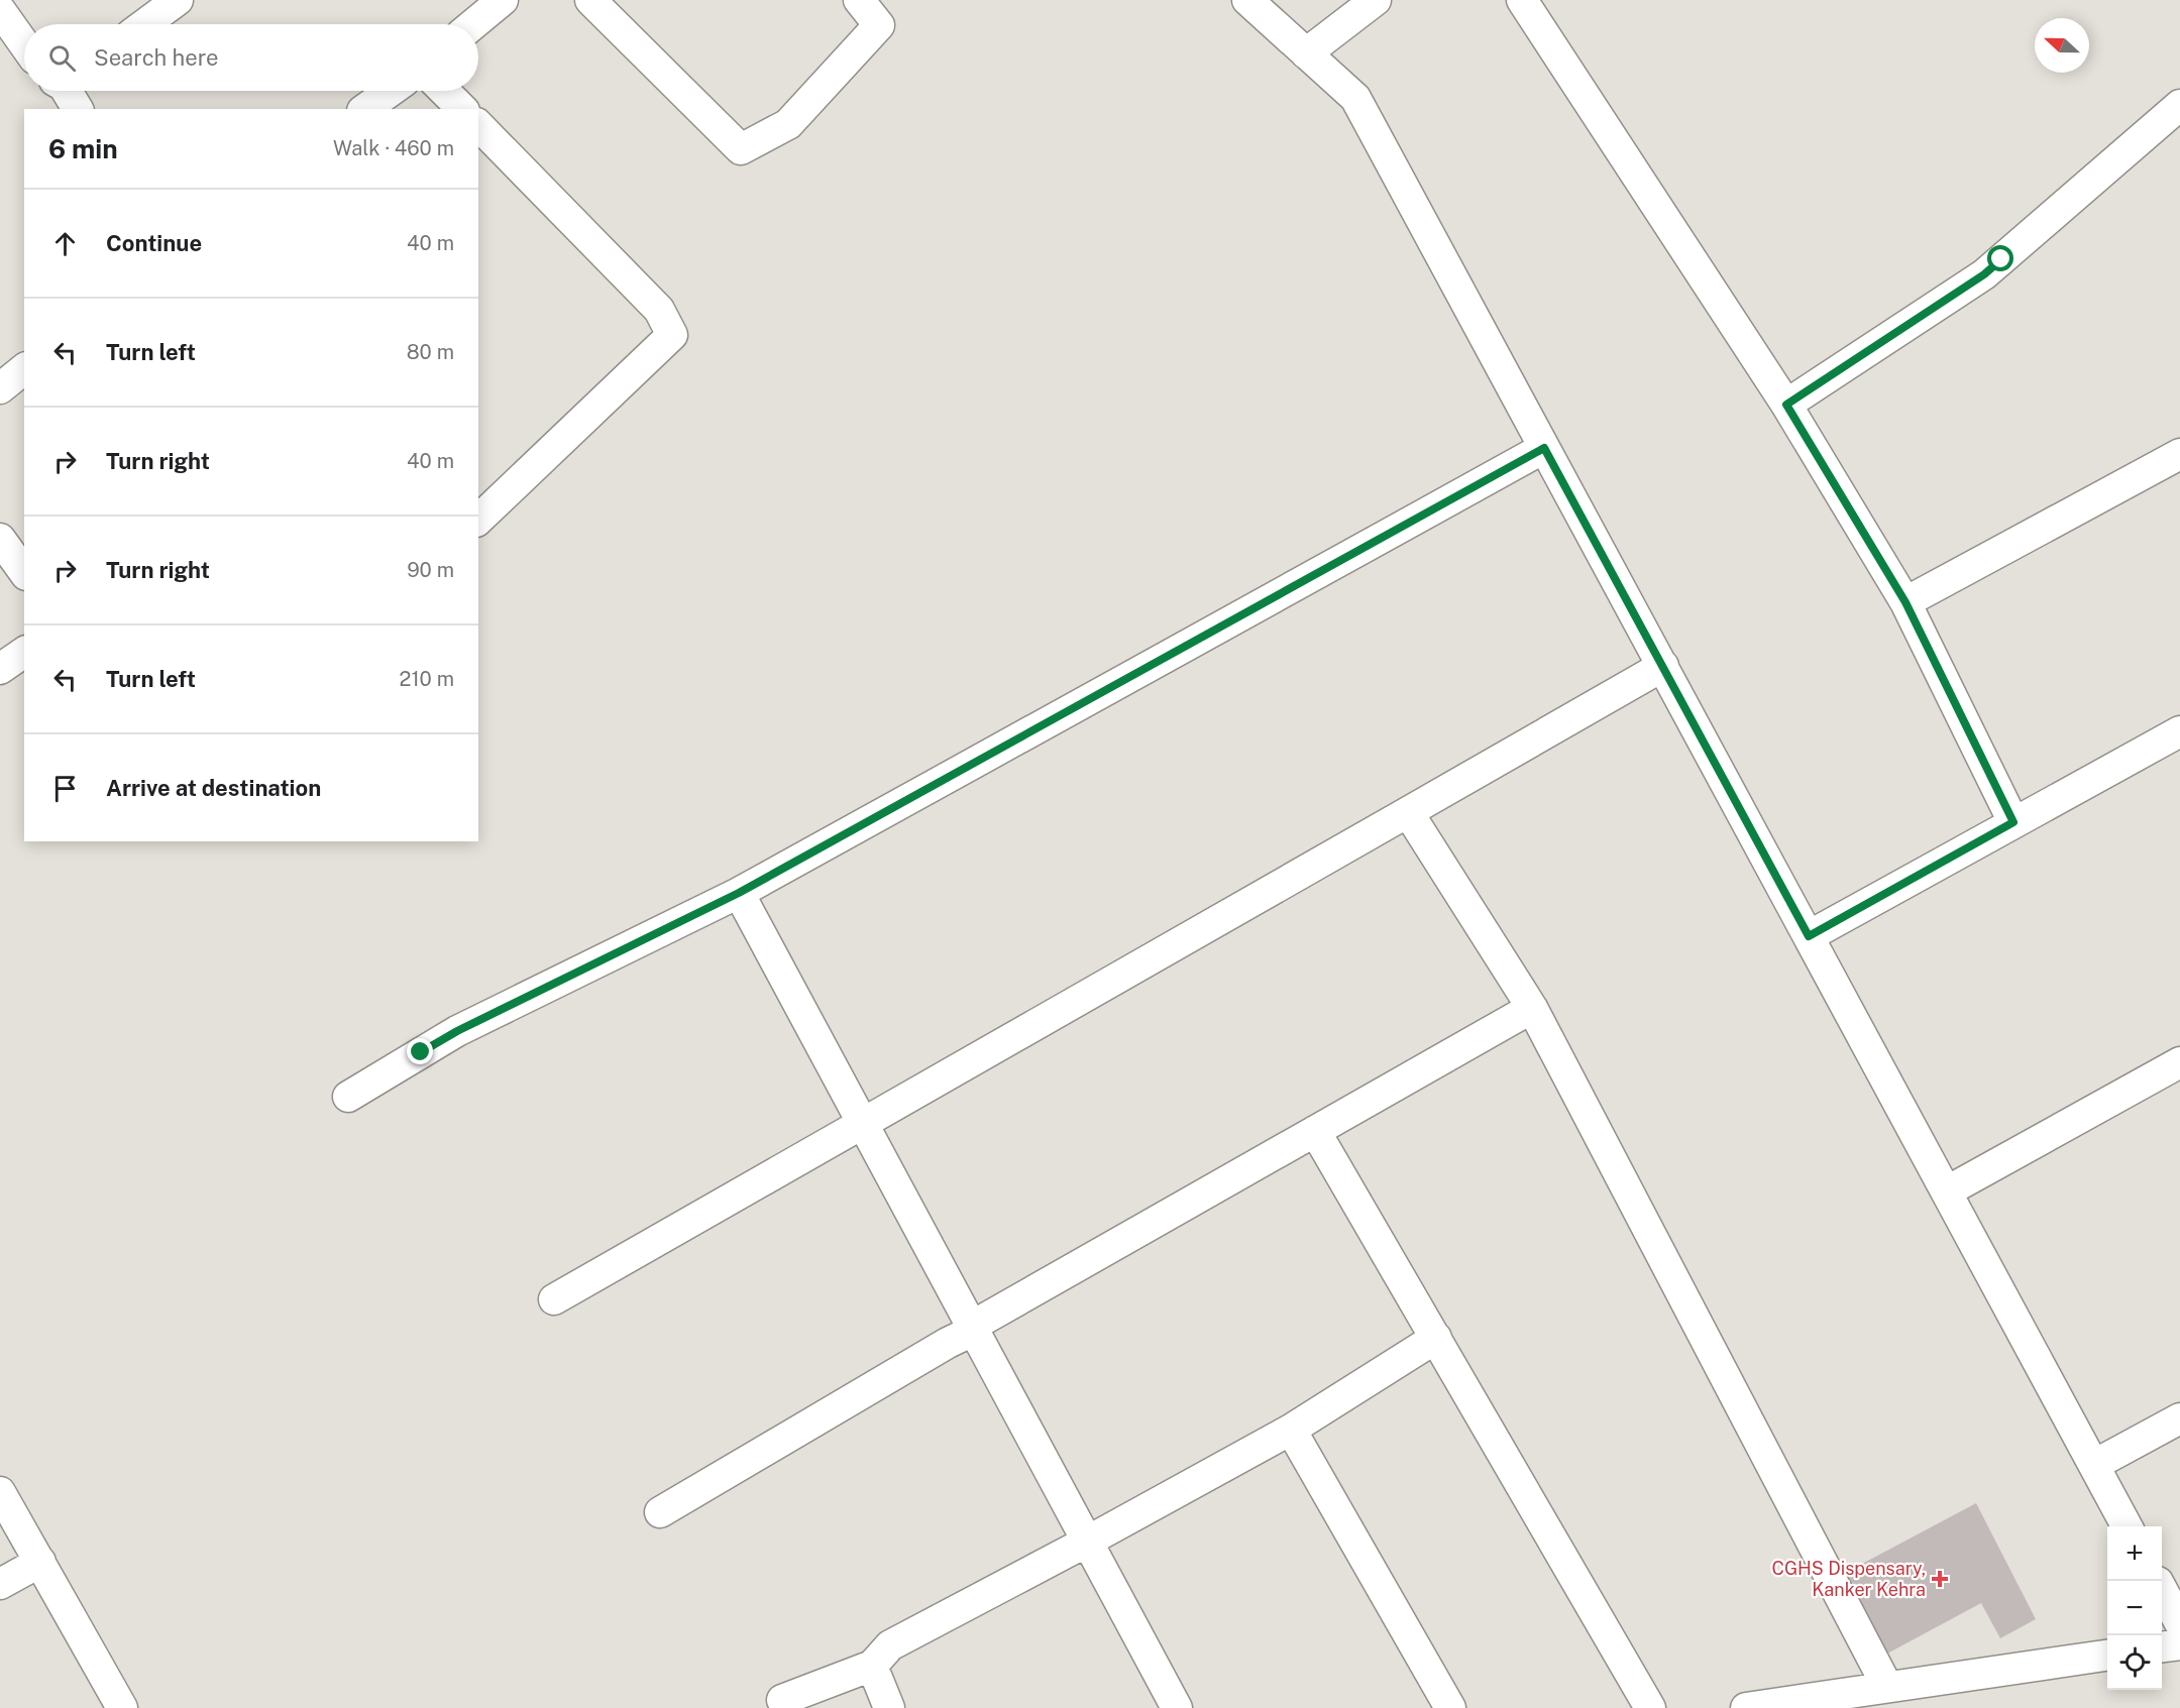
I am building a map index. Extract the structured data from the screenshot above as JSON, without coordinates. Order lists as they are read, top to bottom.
{
  "places": {
    "health": ["CGHS Dispensary, Kanker Kehra"]
  },
  "north": "left",
  "page": {
    "search": "Search here",
    "heading": ["6 min", "Walk · 460 m"],
    "list": [
      ["Continue", "40 m"],
      ["Turn left", "80 m"],
      ["Turn right", "40 m"],
      ["Turn right", "90 m"],
      ["Turn left", "210 m"],
      "Arrive at destination"
    ],
    "map_buttons": ["+", "−"]
  }
}
